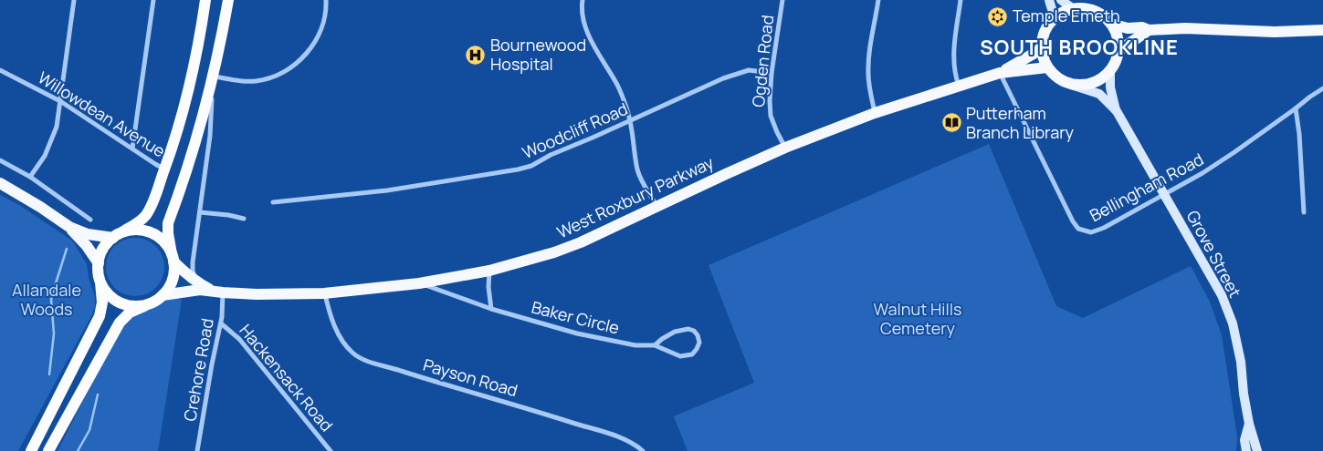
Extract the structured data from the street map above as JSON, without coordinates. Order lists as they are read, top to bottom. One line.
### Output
{"streets":{"main road":["West Roxbury Parkway","Grove Street"],"street":["Ogden Road","Willowdean Avenue","Woodcliff Road","Bellingham Road","Baker Circle","Crehore Road","Hackensack Road","Payson Road"]},"crossings":[["Ogden Road","Woodcliff Road"],["Ogden Road","West Roxbury Parkway"],["Bellingham Road","West Roxbury Parkway"],["Bellingham Road","Grove Street"],["West Roxbury Parkway","Grove Street"],["West Roxbury Parkway","Baker Circle"],["West Roxbury Parkway","Crehore Road"],["West Roxbury Parkway","Payson Road"],["Crehore Road","Hackensack Road"]],"districts":["SOUTH BROOKLINE"],"parks":["Allandale Woods","Walnut Hills Cemetery"],"places":{"synagogue":["Temple Emeth"],"hospital":["Bournewood Hospital"],"library":["Putterham Branch Library"]}}
